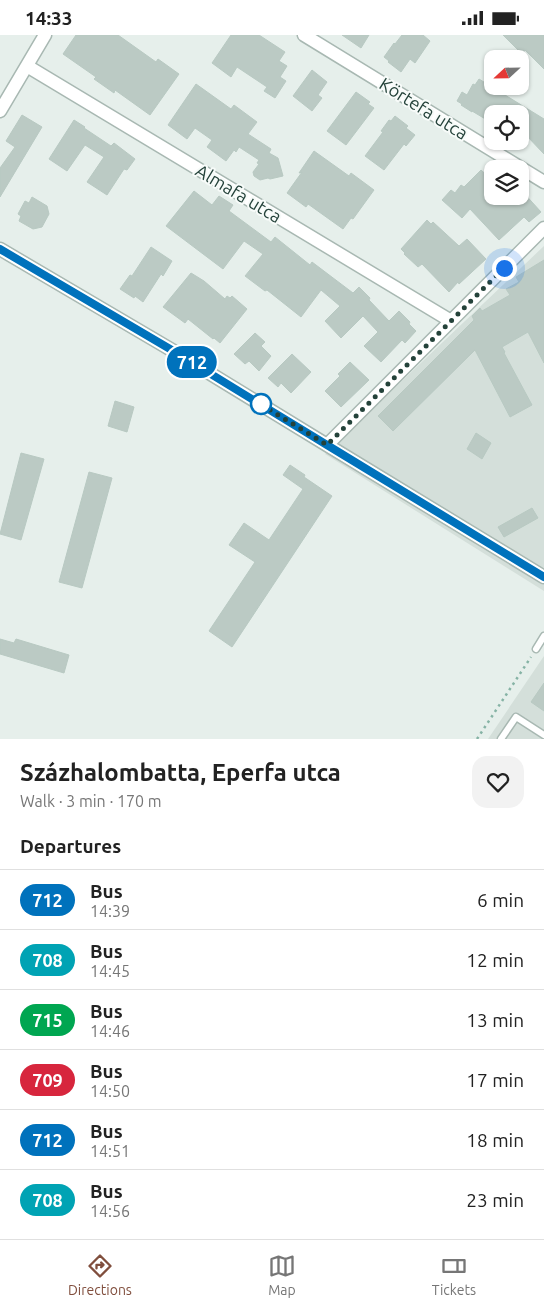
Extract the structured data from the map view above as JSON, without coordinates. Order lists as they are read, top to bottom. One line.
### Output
{"streets":{"street":["Körtefa utca","Almafa utca"]},"lines":["bus line 712"],"north":"left","page":{"status":"14:33","on_map":"712","heading":[["Százhalombatta, Eperfa utca","Walk · 3 min · 170 m"],"Departures"],"list":[{"mark":"712","name":"Bus","note":"14:39","value":"6 min"},{"mark":"708","name":"Bus","note":"14:45","value":"12 min"},{"mark":"715","name":"Bus","note":"14:46","value":"13 min"},{"mark":"709","name":"Bus","note":"14:50","value":"17 min"},{"mark":"712","name":"Bus","note":"14:51","value":"18 min"},{"mark":"708","name":"Bus","note":"14:56","value":"23 min"}],"tabs":["Directions","Map","Tickets"]}}
